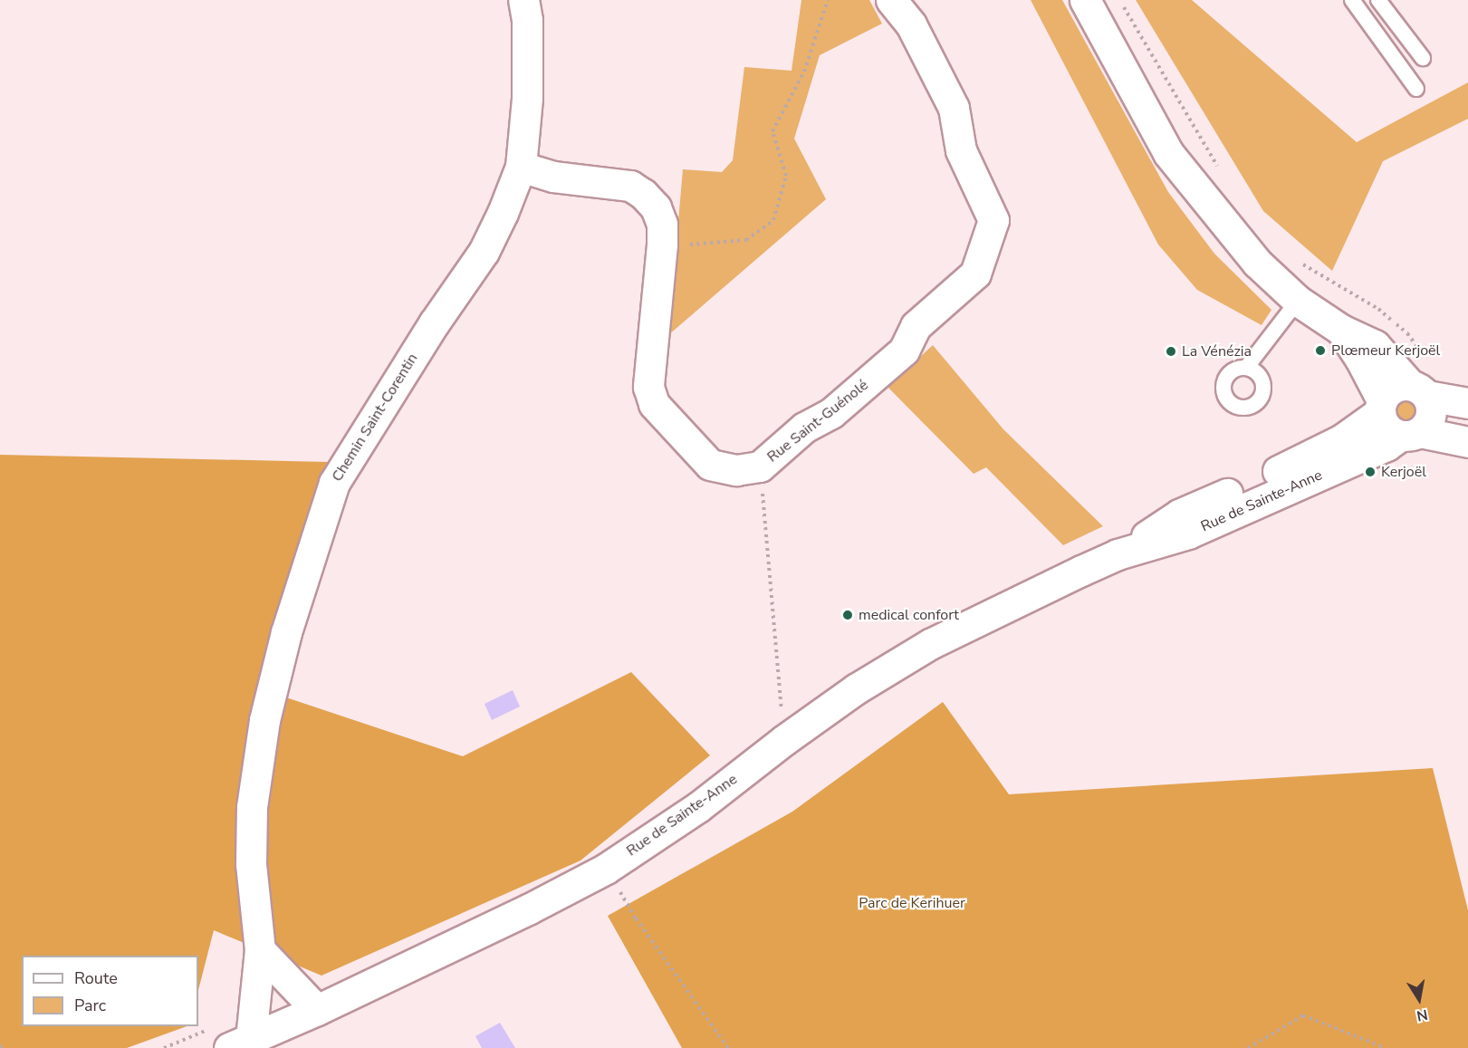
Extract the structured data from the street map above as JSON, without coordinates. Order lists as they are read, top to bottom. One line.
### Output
{"streets":{"street":["Chemin Saint-Corentin","Rue Saint-Guénolé","Rue de Sainte-Anne"]},"crossings":[["Chemin Saint-Corentin","Rue Saint-Guénolé"],["Chemin Saint-Corentin","Rue de Sainte-Anne"]],"parks":["Parc de Kerihuer"],"places":["Plœmeur Kerjoël","La Vénézia","Kerjoël","medical confort"],"legend":["Route","Parc"],"north":"bottom"}
